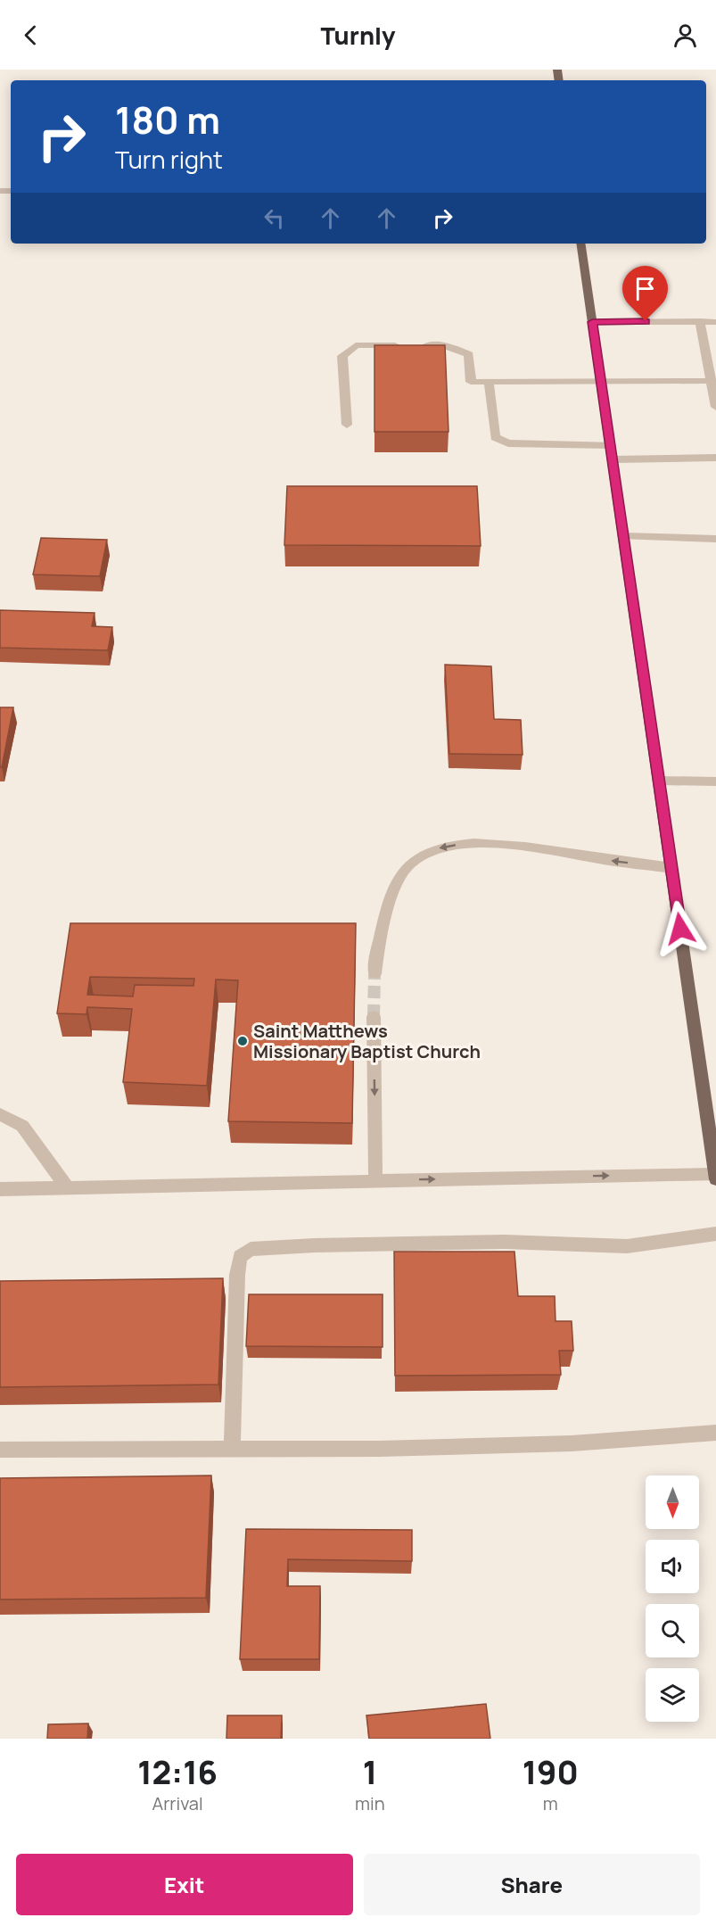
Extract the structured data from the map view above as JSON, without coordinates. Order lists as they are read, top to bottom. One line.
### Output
{"places":["Saint Matthews Missionary Baptist Church"],"north":"bottom","page":{"header":"Turnly","turn":["180 m","Turn right"],"eta":["12:16","Arrival","1","min","190","m"],"buttons":["Exit","Share"]}}
